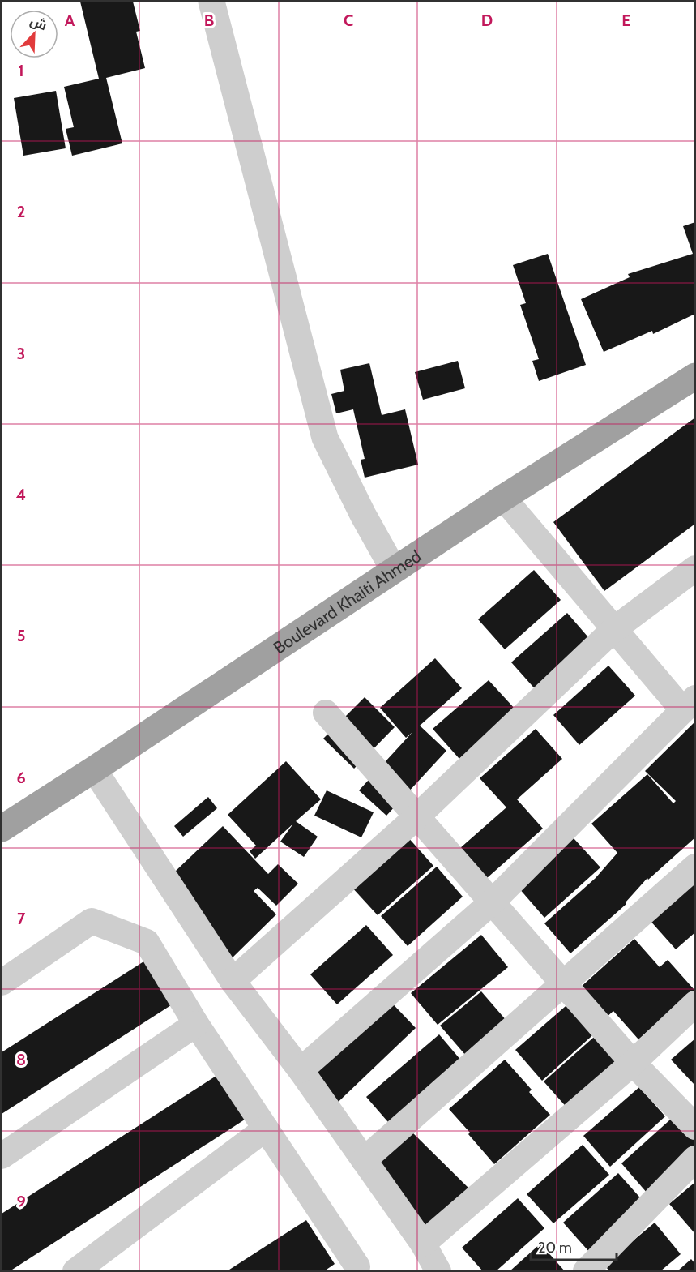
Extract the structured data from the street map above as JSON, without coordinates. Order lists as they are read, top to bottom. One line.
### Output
{"streets":{"highway":["Boulevard Khaiti Ahmed"]},"scale_bar":"20 m","north":"top right","grid":{"columns":["A","B","C","D","E"],"rows":["1","2","3","4","5","6","7","8","9"]}}
